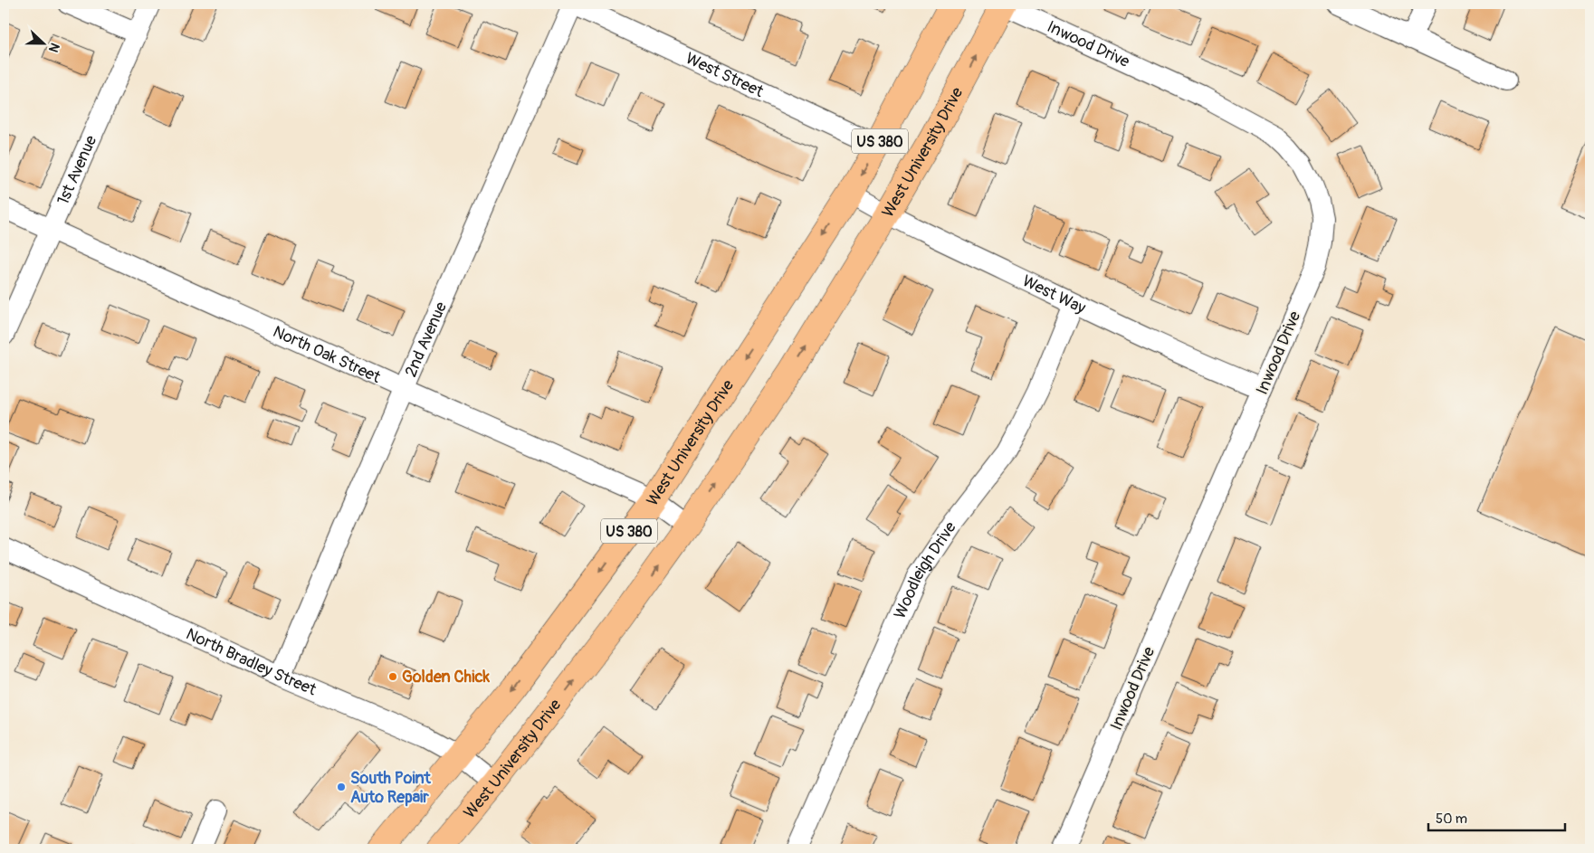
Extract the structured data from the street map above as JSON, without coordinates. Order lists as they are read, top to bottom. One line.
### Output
{"streets":{"highway":["US 380","West University Drive"],"street":["Inwood Drive","West Street","1st Avenue","West Way","2nd Avenue","North Oak Street","Woodleigh Drive","North Bradley Street"]},"crossings":[["Inwood Drive","West University Drive"],["Inwood Drive","West Way"],["West Street","West University Drive"],["West Street","2nd Avenue"],["West University Drive","West Way"],["West University Drive","North Oak Street"],["West University Drive","North Bradley Street"],["1st Avenue","North Oak Street"],["West Way","Woodleigh Drive"],["2nd Avenue","North Oak Street"],["2nd Avenue","North Bradley Street"]],"places":["Golden Chick","South Point Auto Repair"],"scale_bar":"50 m","north":"right"}
